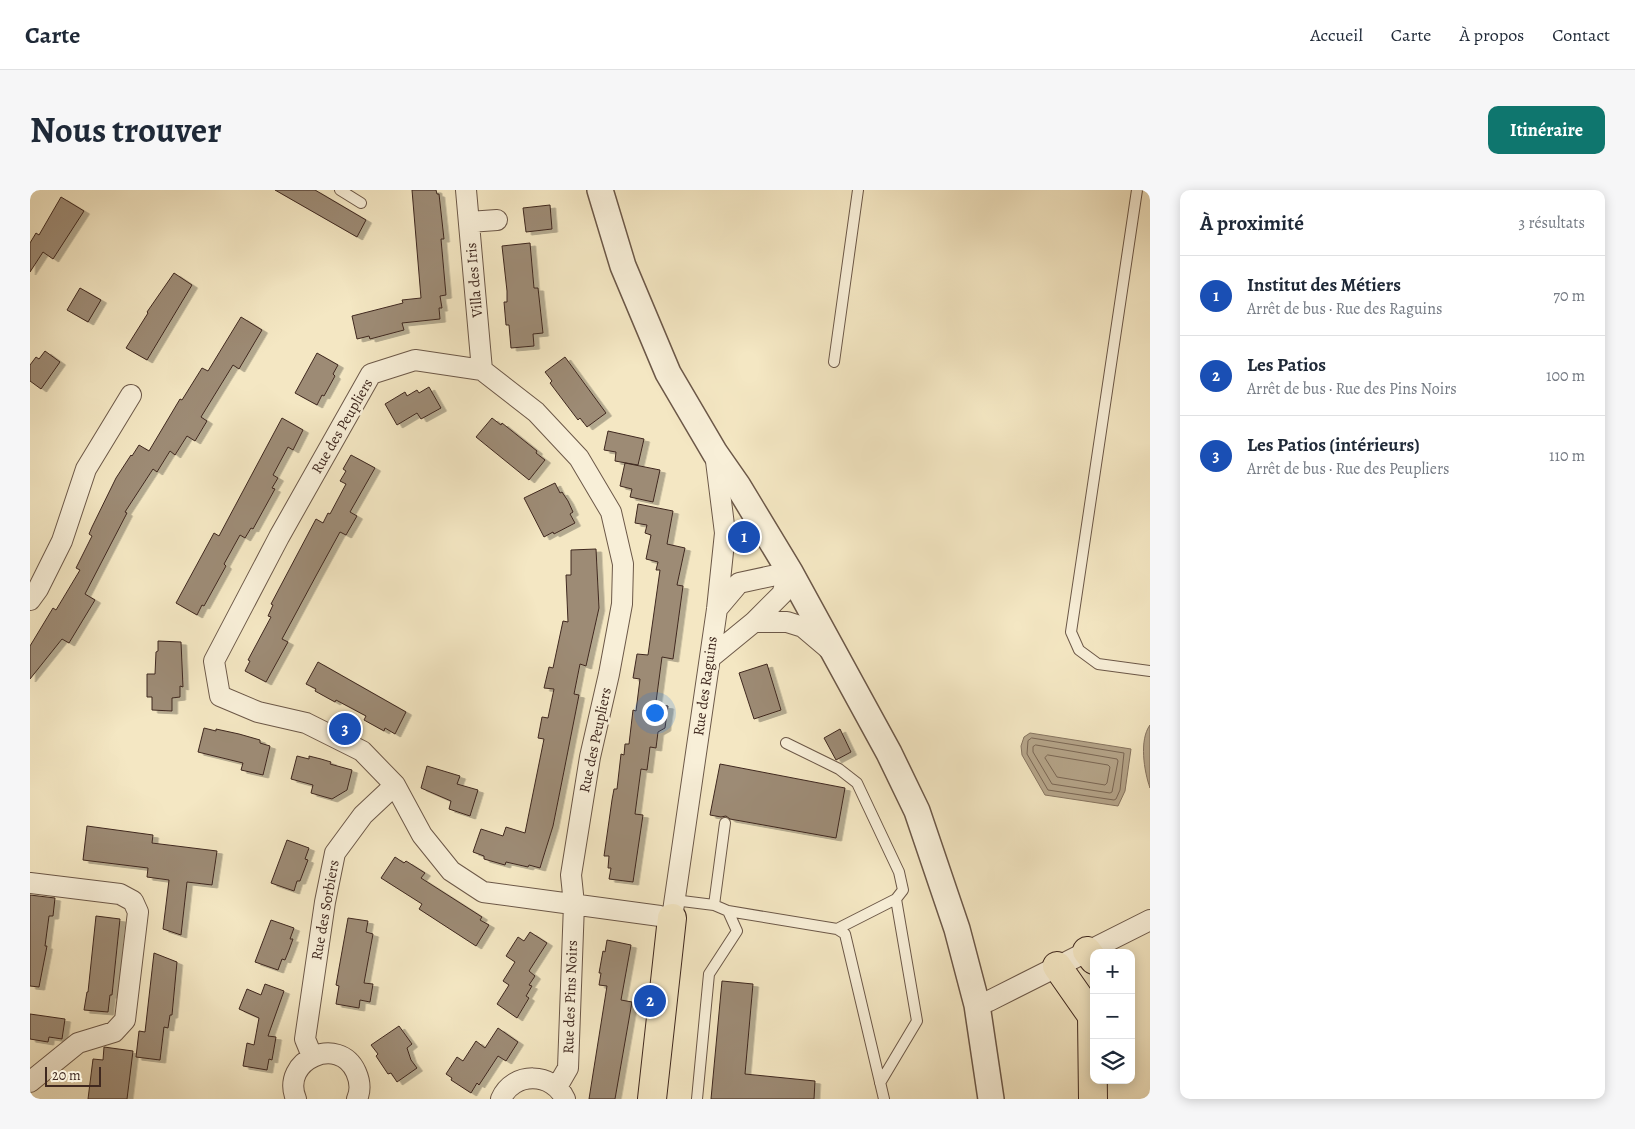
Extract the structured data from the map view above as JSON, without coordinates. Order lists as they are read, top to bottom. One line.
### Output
{"streets":{"street":["Villa des Iris","Rue des Peupliers","Rue des Raguins","Rue des Sorbiers","Rue des Pins Noirs"]},"crossings":[["Villa des Iris","Rue des Peupliers"],["Rue des Peupliers","Rue des Raguins"],["Rue des Peupliers","Rue des Sorbiers"],["Rue des Peupliers","Rue des Pins Noirs"]],"scale_bar":"20 m","page":{"header":"Carte","nav":["Accueil","Carte","À propos","Contact"],"title":"Nous trouver","buttons":"Itinéraire","heading":["À proximité","3 résultats"],"list":[{"mark":"1","name":"Institut des Métiers","note":"Arrêt de bus · Rue des Raguins","value":"70 m"},{"mark":"2","name":"Les Patios","note":"Arrêt de bus · Rue des Pins Noirs","value":"100 m"},{"mark":"3","name":"Les Patios (intérieurs)","note":"Arrêt de bus · Rue des Peupliers","value":"110 m"}],"pins":["1","3","2"],"map_buttons":["+","−"],"scale":"20 m"}}
